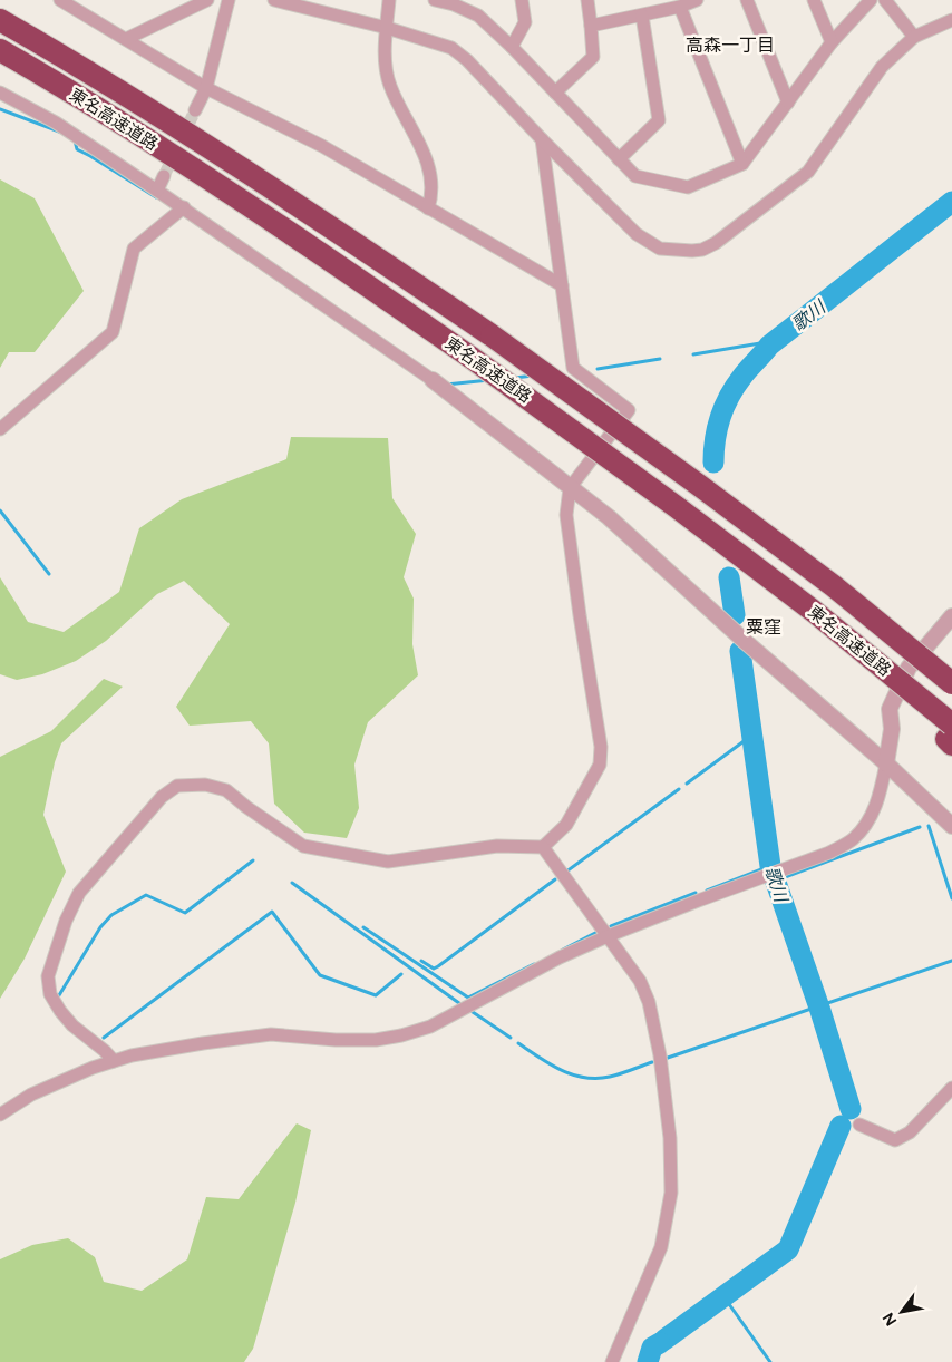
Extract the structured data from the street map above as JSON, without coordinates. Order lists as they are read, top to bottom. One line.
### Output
{"streets":{"highway":["東名高速道路"]},"districts":["高森一丁目","粟窪"],"water":["歌川"],"north":"bottom left"}
